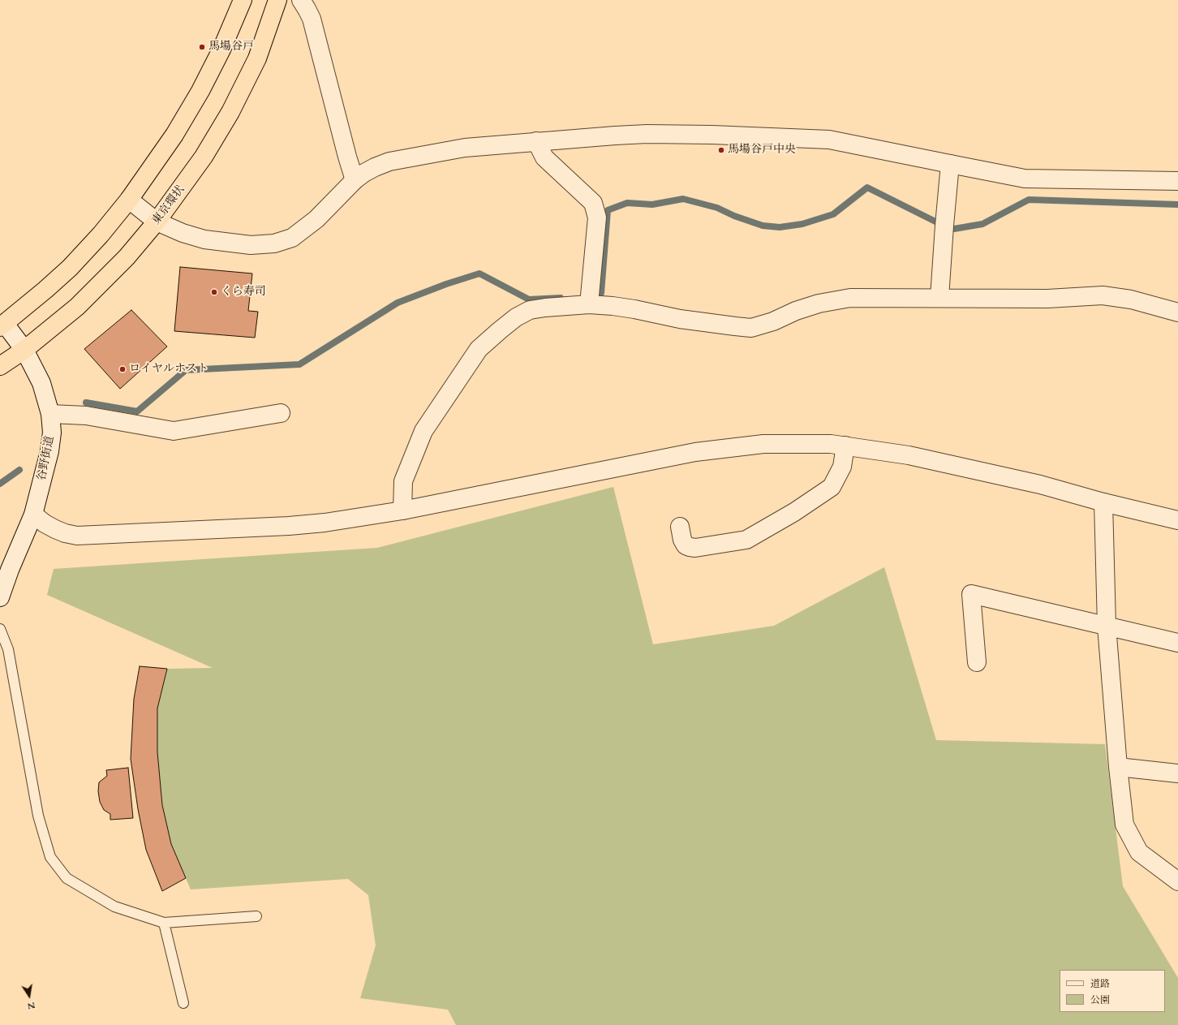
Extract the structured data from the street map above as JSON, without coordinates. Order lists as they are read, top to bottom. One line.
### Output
{"streets":{"highway":["東京環状"],"street":["谷野街道"]},"crossings":[["東京環状","谷野街道"]],"places":["馬場谷戸","馬場谷戸中央","くら寿司","ロイヤルホスト"],"legend":["道路","公園"],"north":"bottom"}
